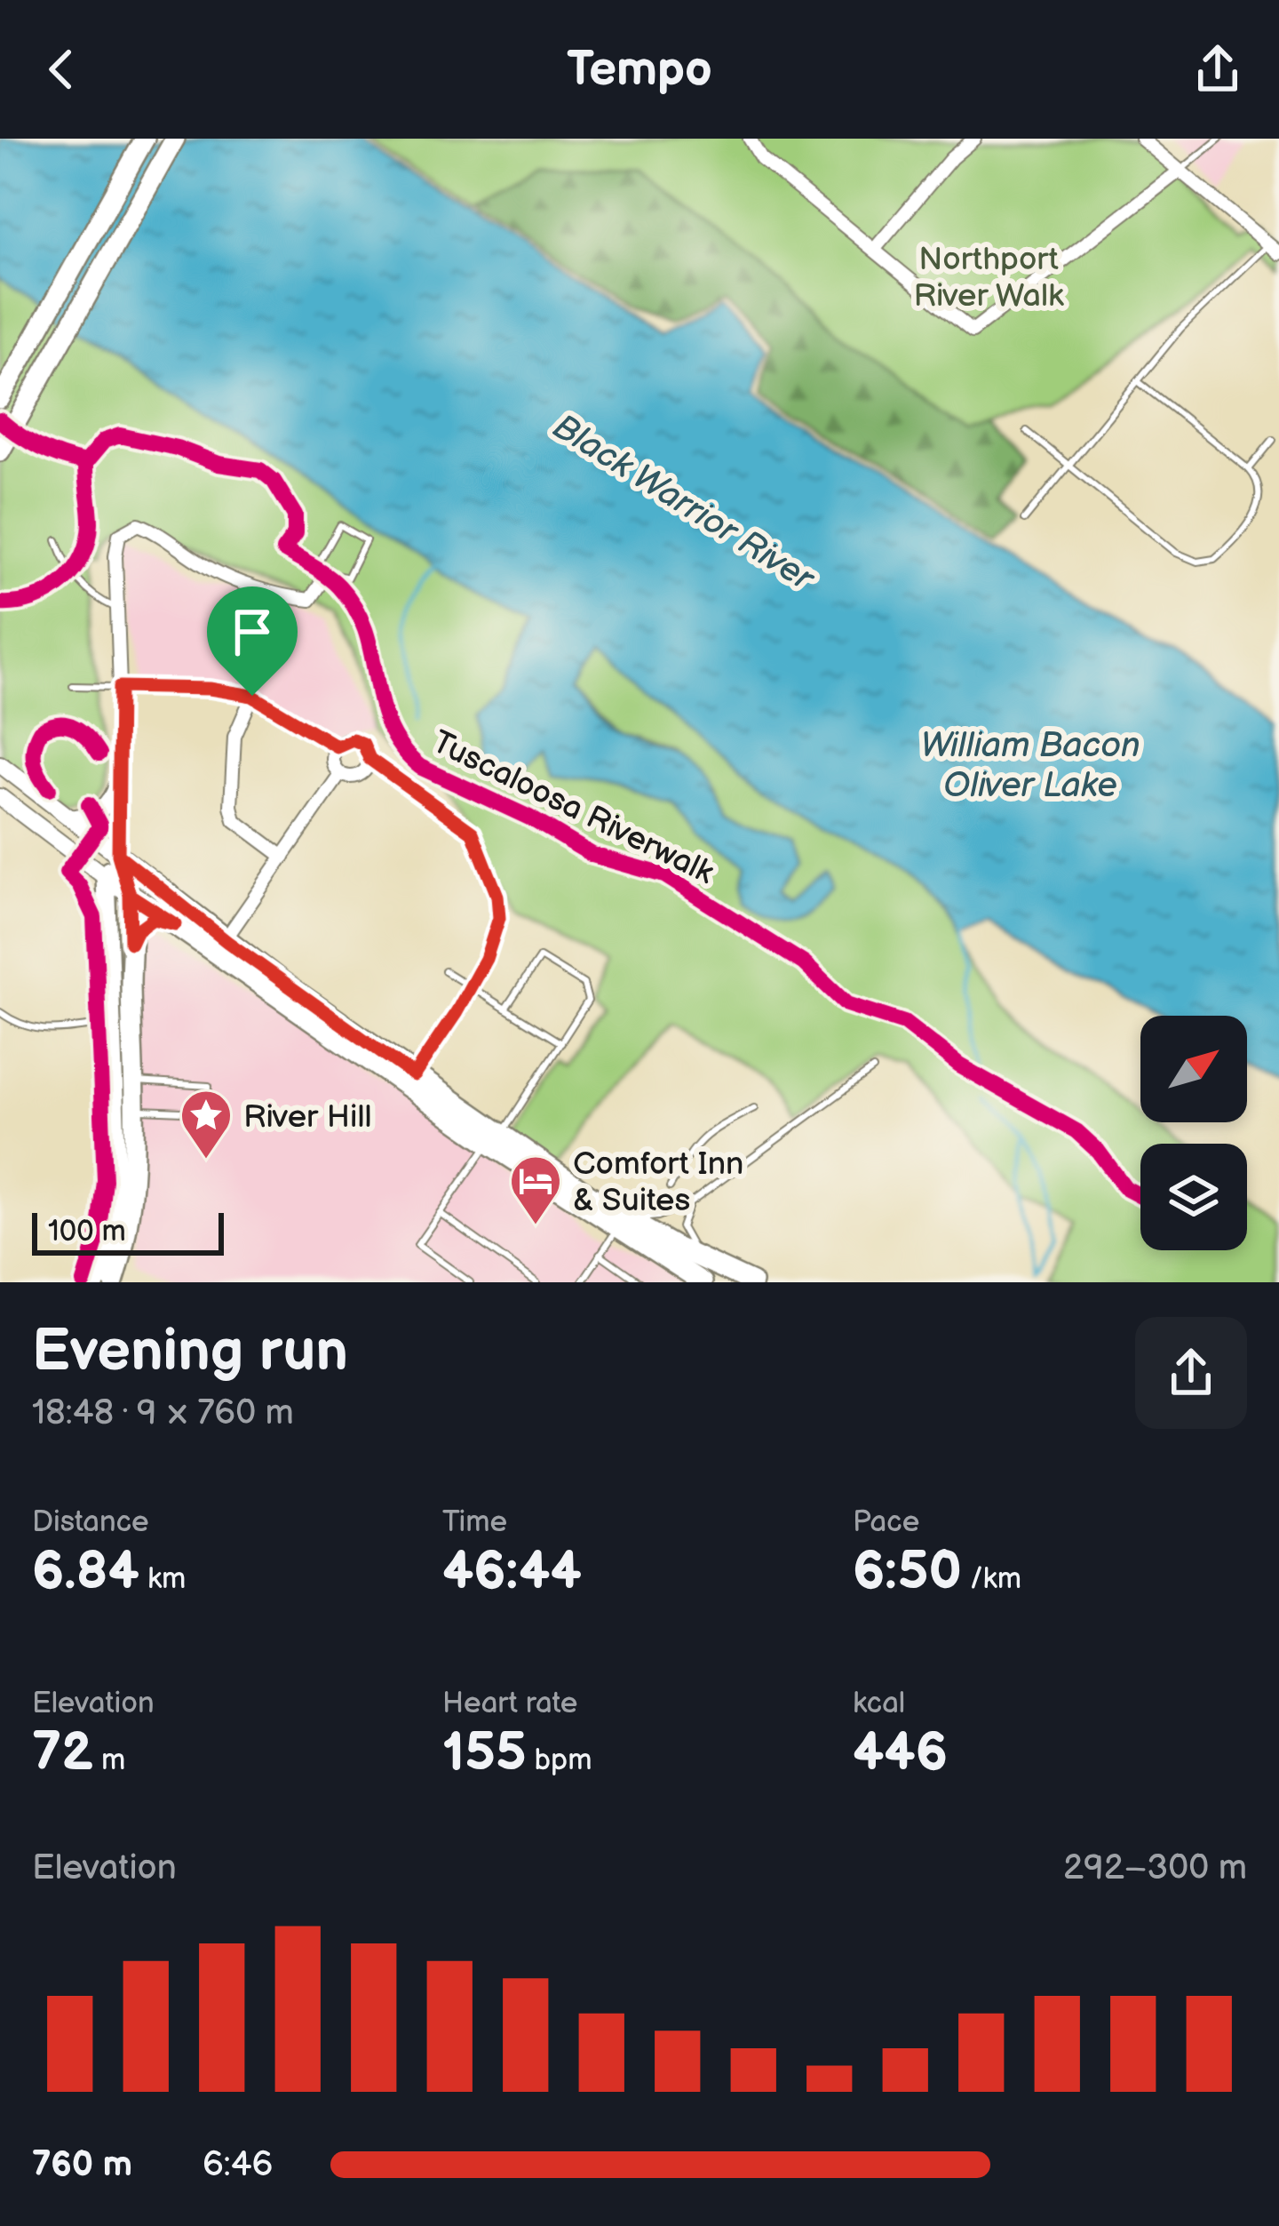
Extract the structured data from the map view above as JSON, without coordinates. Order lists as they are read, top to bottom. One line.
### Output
{"streets":{"cycle path":["Tuscaloosa Riverwalk"]},"water":["Black Warrior River","William Bacon Oliver Lake"],"parks":["Northport River Walk"],"places":{"place":["River Hill"],"hotel":["Comfort Inn & Suites"]},"scale_bar":"100 m","north":"top right","page":{"header":"Tempo","scale":"100 m","heading":["Evening run","18:48 · 9 × 760 m"],"stats":[["Distance","6.84 km"],["Time","46:44"],["Pace","6:50 /km"],["Elevation","72 m"],["Heart rate","155 bpm"],["kcal","446"]],"chart":["Elevation","292–300 m"],"list":[{"name":"760 m","note":"6:46"}]}}
